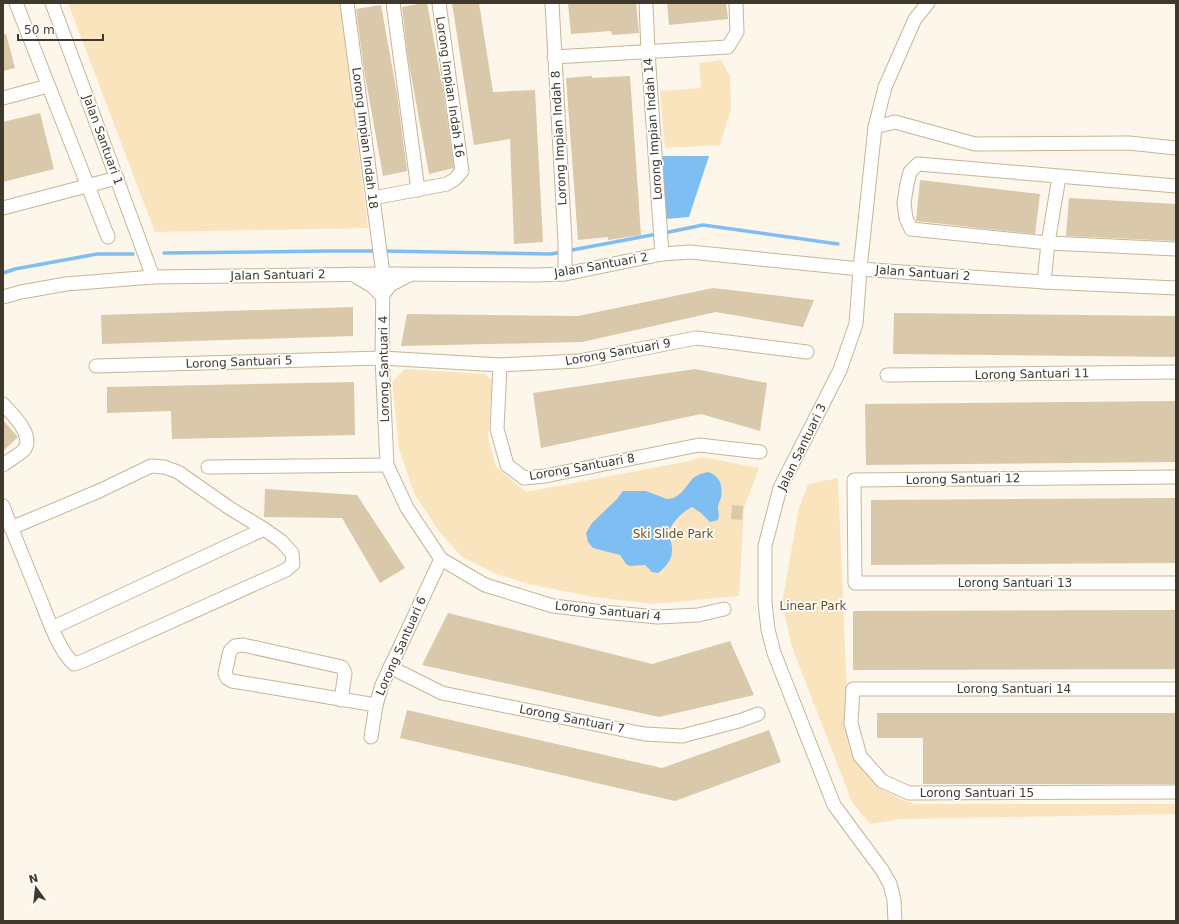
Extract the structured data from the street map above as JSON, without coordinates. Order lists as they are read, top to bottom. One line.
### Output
{"streets":{"street":["Lorong Impian Indah 16","Lorong Impian Indah 14","Lorong Impian Indah 18","Lorong Impian Indah 8","Jalan Santuari 1","Jalan Santuari 2","Lorong Santuari 9","Lorong Santuari 5","Lorong Santuari 4","Lorong Santuari 11","Jalan Santuari 3","Lorong Santuari 8","Lorong Santuari 12","Lorong Santuari 13","Lorong Santuari 6","Lorong Santuari 14","Lorong Santuari 7","Lorong Santuari 15"]},"crossings":[["Lorong Impian Indah 16","Lorong Impian Indah 18"],["Lorong Impian Indah 14","Jalan Santuari 2"],["Lorong Impian Indah 18","Jalan Santuari 2"],["Lorong Impian Indah 18","Lorong Santuari 4"],["Lorong Impian Indah 8","Jalan Santuari 2"],["Jalan Santuari 1","Jalan Santuari 2"],["Jalan Santuari 2","Lorong Santuari 4"],["Jalan Santuari 2","Jalan Santuari 3"],["Lorong Santuari 9","Lorong Santuari 5"],["Lorong Santuari 9","Lorong Santuari 4"],["Lorong Santuari 9","Lorong Santuari 8"],["Lorong Santuari 5","Lorong Santuari 4"],["Lorong Santuari 4","Lorong Santuari 6"],["Lorong Santuari 12","Lorong Santuari 13"],["Lorong Santuari 6","Lorong Santuari 7"],["Lorong Santuari 14","Lorong Santuari 15"]],"parks":["Ski Slide Park","Linear Park"],"scale_bar":"50 m","north":"top"}
